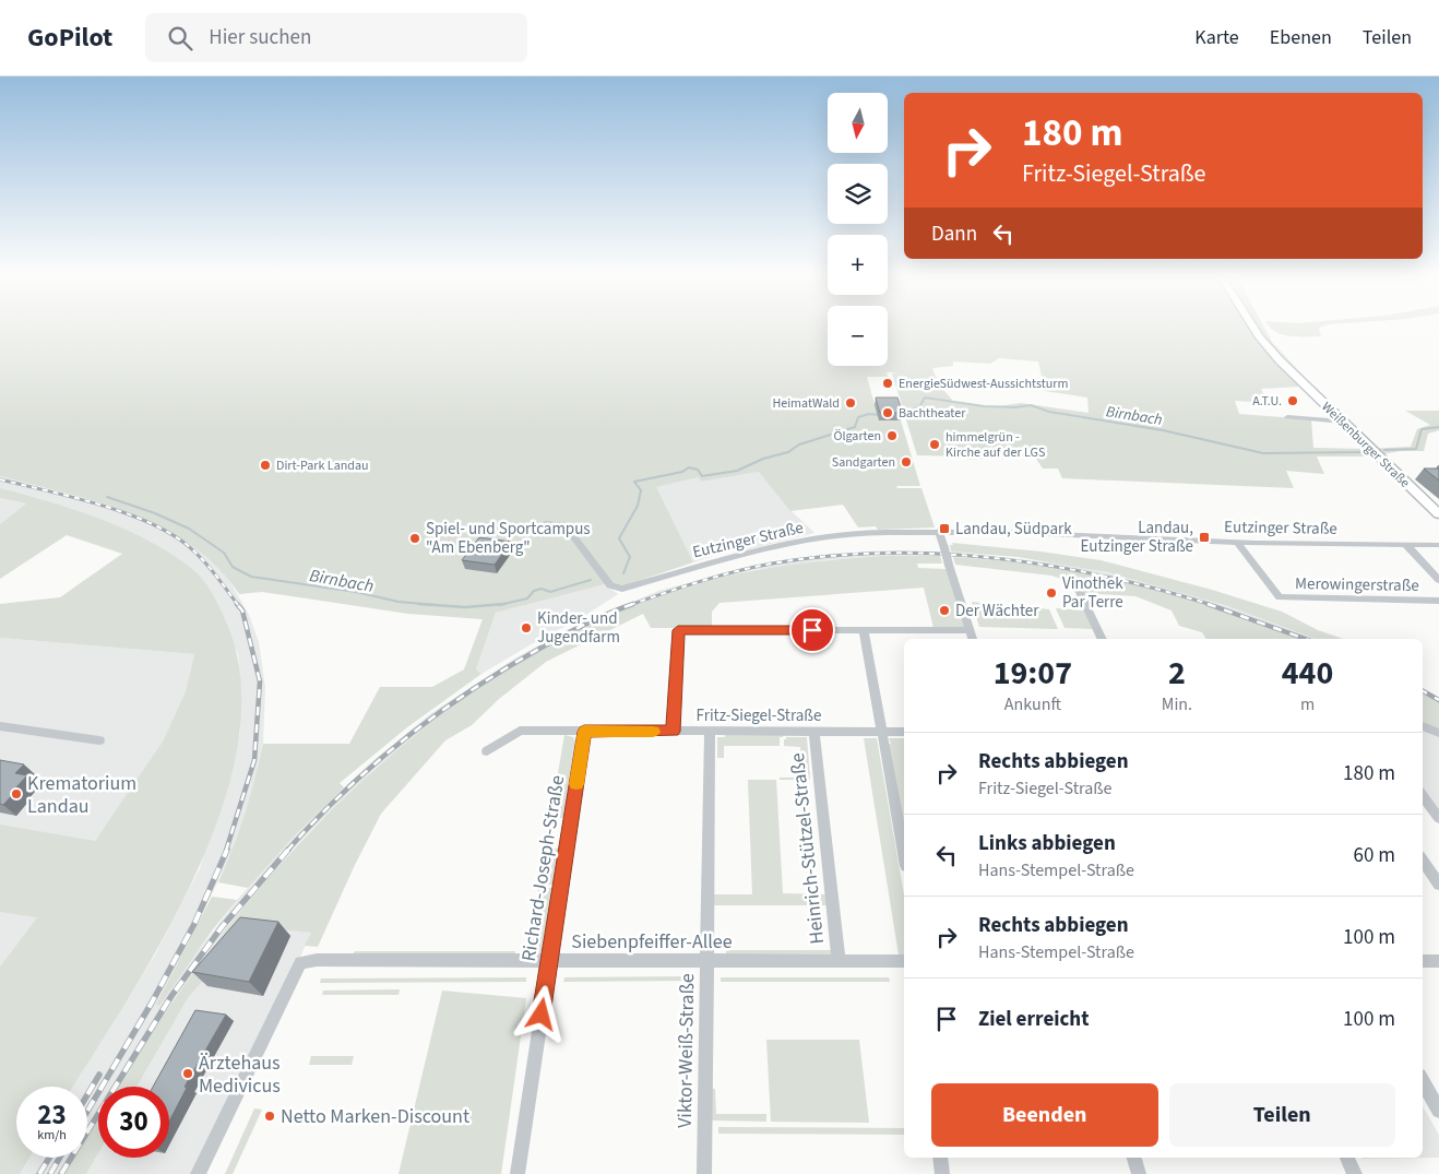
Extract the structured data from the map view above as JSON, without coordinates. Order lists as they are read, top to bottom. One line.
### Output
{"streets":{"street":["Weißenburger Straße","Eutzinger Straße","Merowingerstraße","Fritz-Siegel-Straße","Heinrich-Stützel-Straße","Richard-Joseph-Straße","Siebenpfeiffer-Allee","Viktor-Weiß-Straße"]},"crossings":[["Eutzinger Straße","Merowingerstraße"],["Fritz-Siegel-Straße","Heinrich-Stützel-Straße"],["Fritz-Siegel-Straße","Richard-Joseph-Straße"],["Fritz-Siegel-Straße","Viktor-Weiß-Straße"],["Heinrich-Stützel-Straße","Siebenpfeiffer-Allee"],["Richard-Joseph-Straße","Siebenpfeiffer-Allee"],["Siebenpfeiffer-Allee","Viktor-Weiß-Straße"]],"water":["Birnbach"],"places":{"other":["EnergieSüdwest-Aussichtsturm","A.T.U.","HeimatWald","Bachtheater","Ölgarten","himmelgrün - Kirche auf der LGS","Sandgarten","Dirt-Park Landau","Spiel- und Sportcampus \"Am Ebenberg\"","Vinothek Par Terre","Der Wächter","Kinder- und Jugendfarm","Krematorium Landau","Ärztehaus Medivicus","Netto Marken-Discount"],"transit":["Landau, Südpark","Landau, Eutzinger Straße"]},"north":"bottom","page":{"header":"GoPilot","search":"Hier suchen","nav":["Karte","Ebenen","Teilen"],"map_buttons":["+","−"],"turn":["180 m","Fritz-Siegel-Straße"],"then":"Dann","eta":["19:07","Ankunft","2","Min.","440","m"],"list":[{"name":"Rechts abbiegen","note":"Fritz-Siegel-Straße","value":"180 m"},{"name":"Links abbiegen","note":"Hans-Stempel-Straße","value":"60 m"},{"name":"Rechts abbiegen","note":"Hans-Stempel-Straße","value":"100 m"},{"name":"Ziel erreicht","value":"100 m"}],"buttons":["Beenden","Teilen"],"speed":"23 km/h","limit":"30"}}
